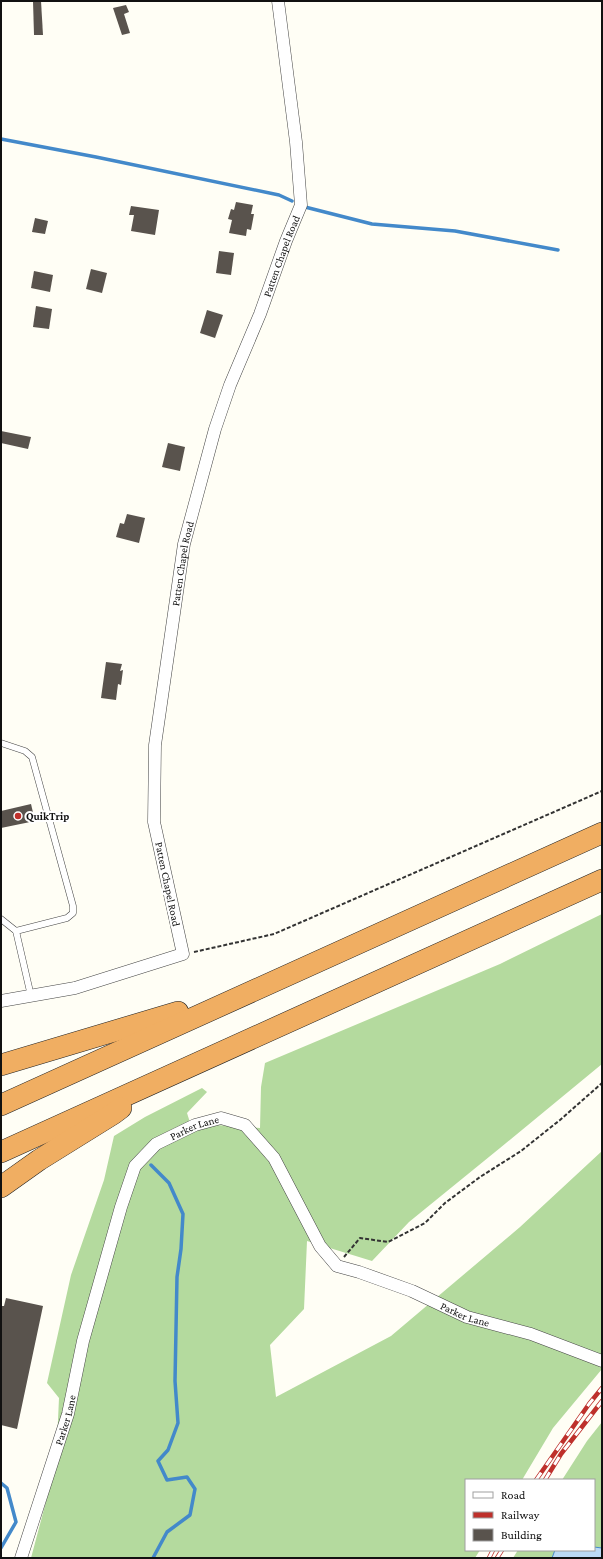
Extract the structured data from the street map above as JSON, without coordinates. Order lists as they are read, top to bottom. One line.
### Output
{"streets":{"street":["Patten Chapel Road","Parker Lane"]},"places":["QuikTrip"],"legend":["Road","Railway","Building"]}
